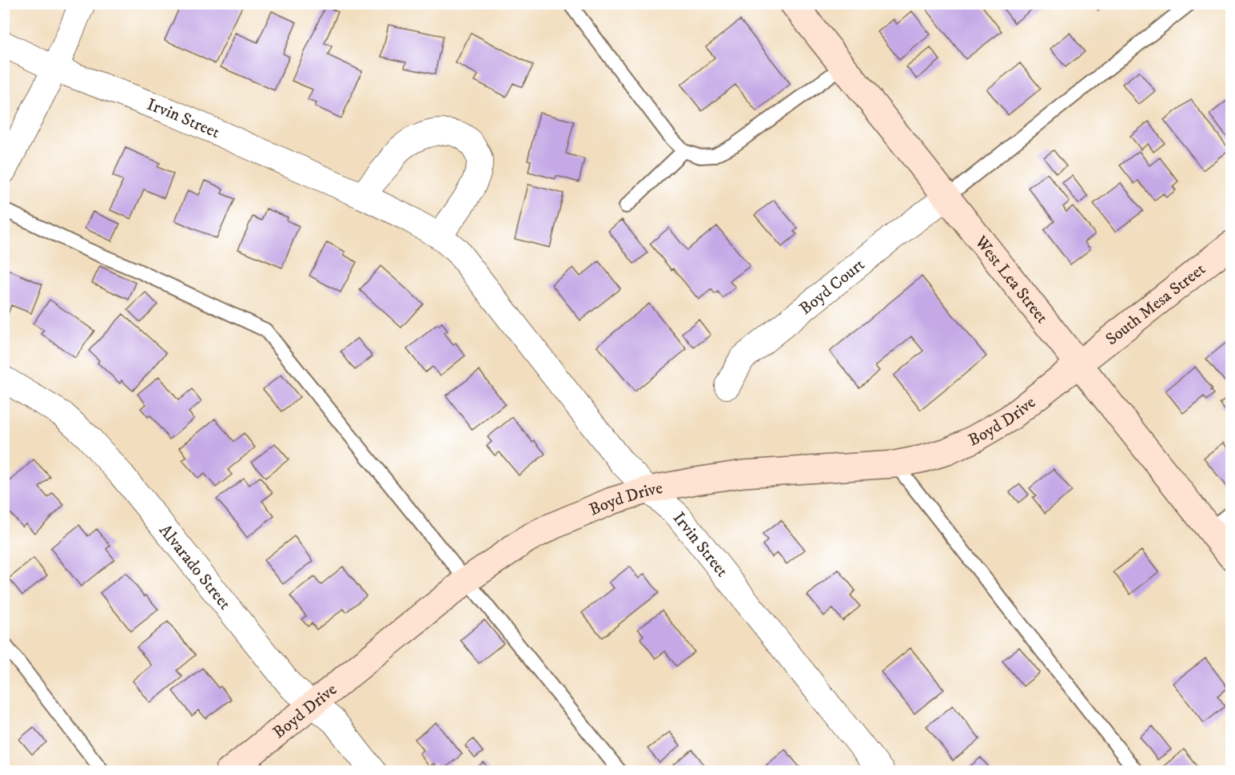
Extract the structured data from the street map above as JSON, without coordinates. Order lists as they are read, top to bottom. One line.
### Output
{"streets":{"street":["Irvin Street","West Lea Street","Boyd Court","South Mesa Street","Boyd Drive","Alvarado Street"]},"crossings":[["Irvin Street","Boyd Drive"],["West Lea Street","Boyd Court"],["West Lea Street","South Mesa Street"],["West Lea Street","Boyd Drive"],["South Mesa Street","Boyd Drive"],["Boyd Drive","Alvarado Street"]]}
